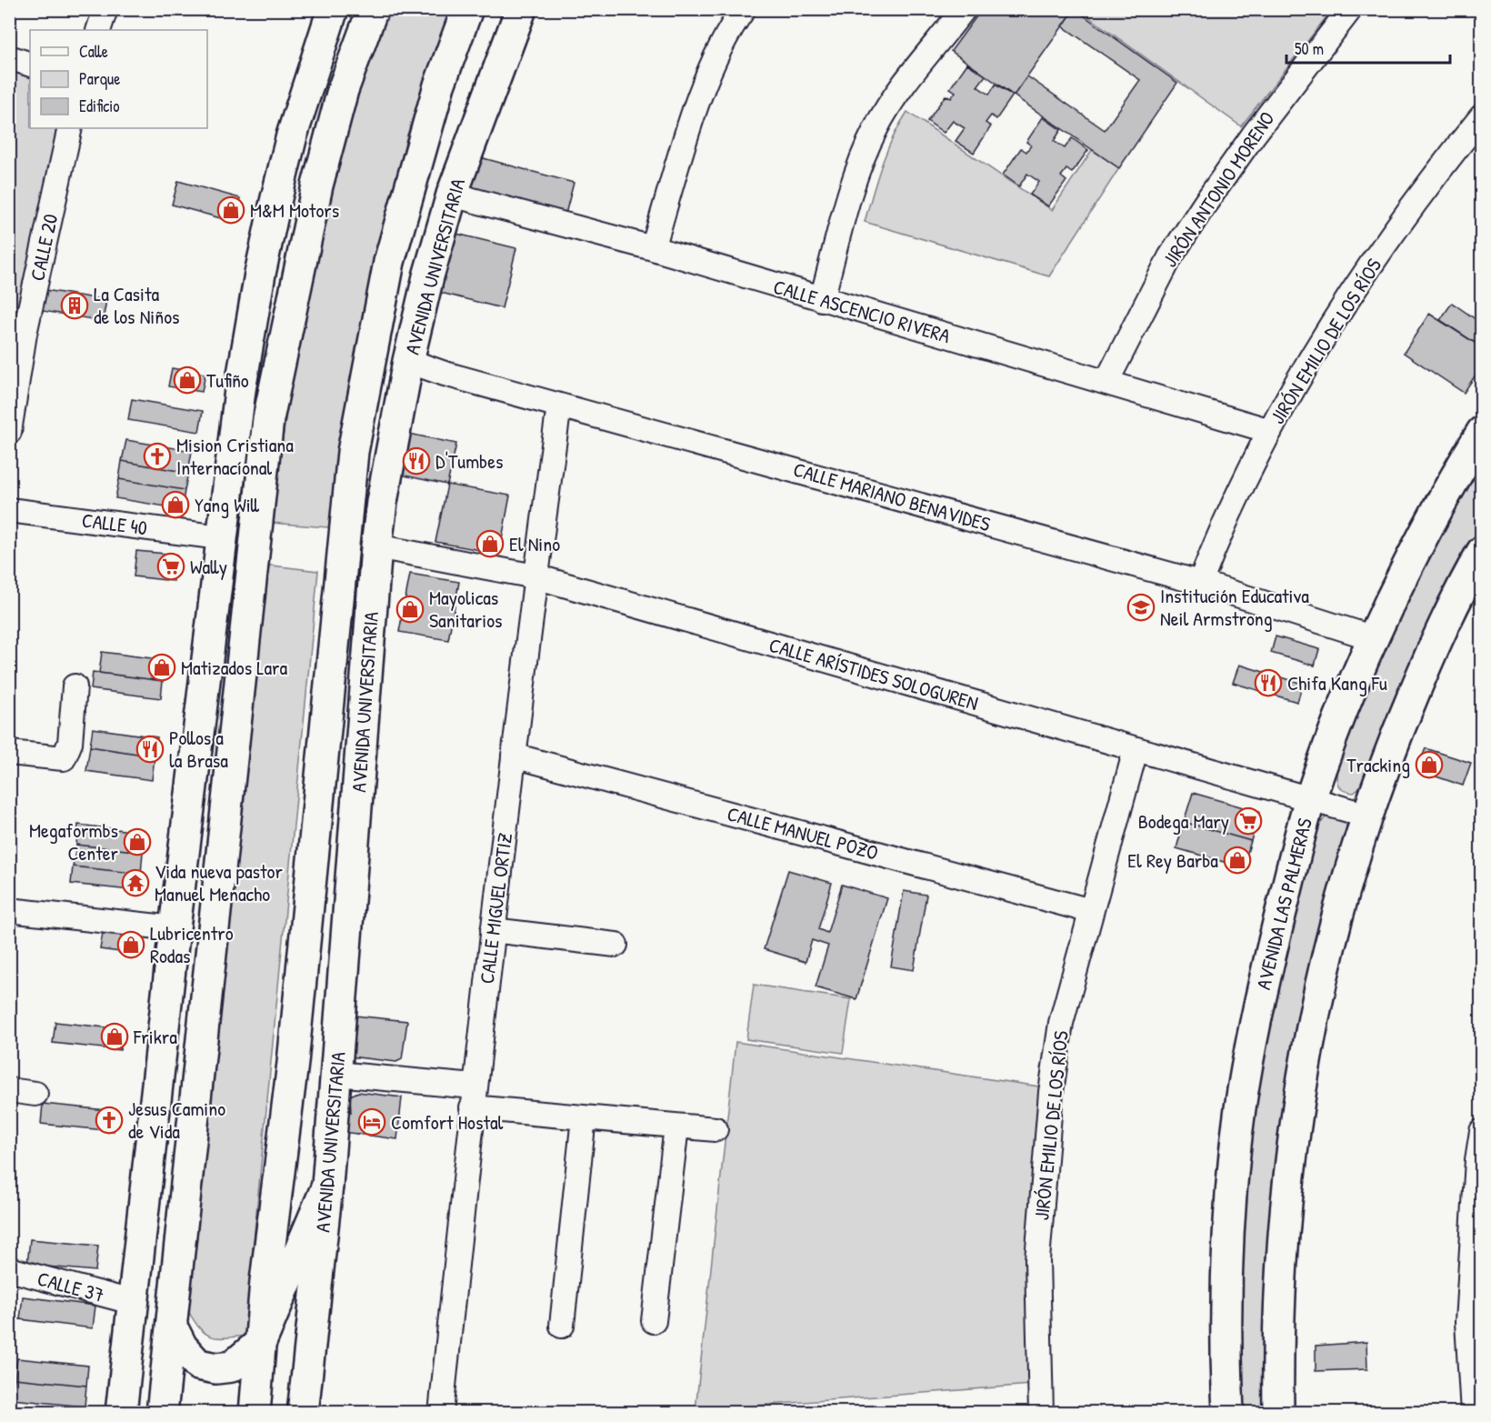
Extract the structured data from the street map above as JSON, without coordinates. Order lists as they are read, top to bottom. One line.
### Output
{"streets":{"main road":["AVENIDA UNIVERSITARIA","AVENIDA LAS PALMERAS"],"street":["JIRÓN ANTONIO MORENO","CALLE 20","CALLE ASCENCIO RIVERA","JIRÓN EMILIO DE LOS RÍOS","CALLE MARIANO BENAVIDES","CALLE 40","CALLE ARÍSTIDES SOLOGUREN","CALLE MANUEL POZO","CALLE MIGUEL ORTIZ","CALLE 37"]},"crossings":[["JIRÓN ANTONIO MORENO","CALLE ASCENCIO RIVERA"],["AVENIDA UNIVERSITARIA","CALLE ASCENCIO RIVERA"],["AVENIDA UNIVERSITARIA","CALLE MARIANO BENAVIDES"],["AVENIDA UNIVERSITARIA","CALLE ARÍSTIDES SOLOGUREN"],["CALLE ASCENCIO RIVERA","JIRÓN EMILIO DE LOS RÍOS"],["JIRÓN EMILIO DE LOS RÍOS","CALLE MARIANO BENAVIDES"],["JIRÓN EMILIO DE LOS RÍOS","CALLE ARÍSTIDES SOLOGUREN"],["JIRÓN EMILIO DE LOS RÍOS","CALLE MANUEL POZO"],["CALLE MARIANO BENAVIDES","AVENIDA LAS PALMERAS"],["CALLE MARIANO BENAVIDES","CALLE MIGUEL ORTIZ"],["CALLE ARÍSTIDES SOLOGUREN","AVENIDA LAS PALMERAS"],["CALLE ARÍSTIDES SOLOGUREN","CALLE MIGUEL ORTIZ"],["CALLE MANUEL POZO","CALLE MIGUEL ORTIZ"]],"places":{"shop":["M&M Motors","Tufiño","Yang Will","El Nino","Mayolicas Sanitarios","Matizados Lara","Tracking","Megaformbs Center","El Rey Barba","Lubricentro Rodas","Frikra"],"building":["La Casita de los Niños"],"church":["Mision Cristiana Internacíonal","Jesus Camino de Vida"],"restaurant":["D'Tumbes","Chifa Kang Fu","Pollos a la Brasa"],"supermarket":["Wally","Bodega Mary"],"school or university":["Institución Educativa Neil Armstrong"],"temple":["Vida nueva pastor Manuel Menacho"],"hotel":["Comfort Hostal"]},"legend":["Calle","Parque","Edificio"],"scale_bar":"50 m"}
